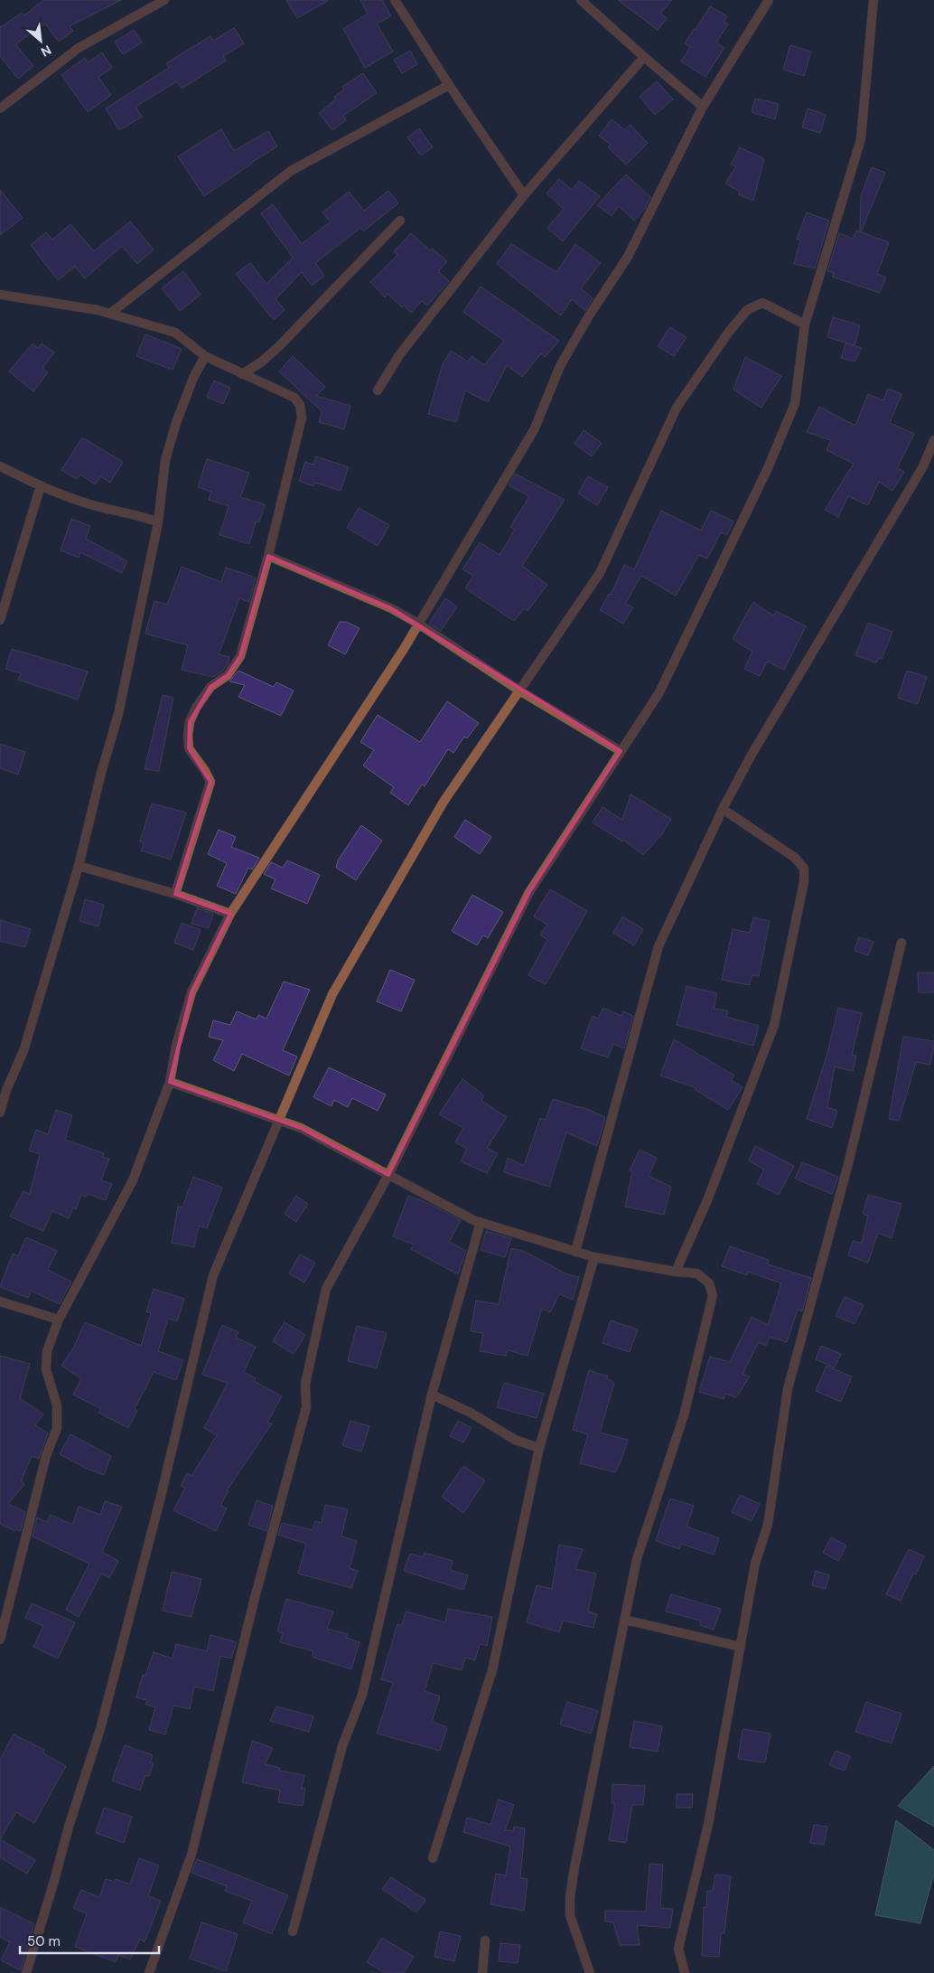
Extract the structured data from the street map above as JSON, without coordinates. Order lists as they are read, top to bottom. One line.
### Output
{"scale_bar":"50 m","north":"bottom right"}
